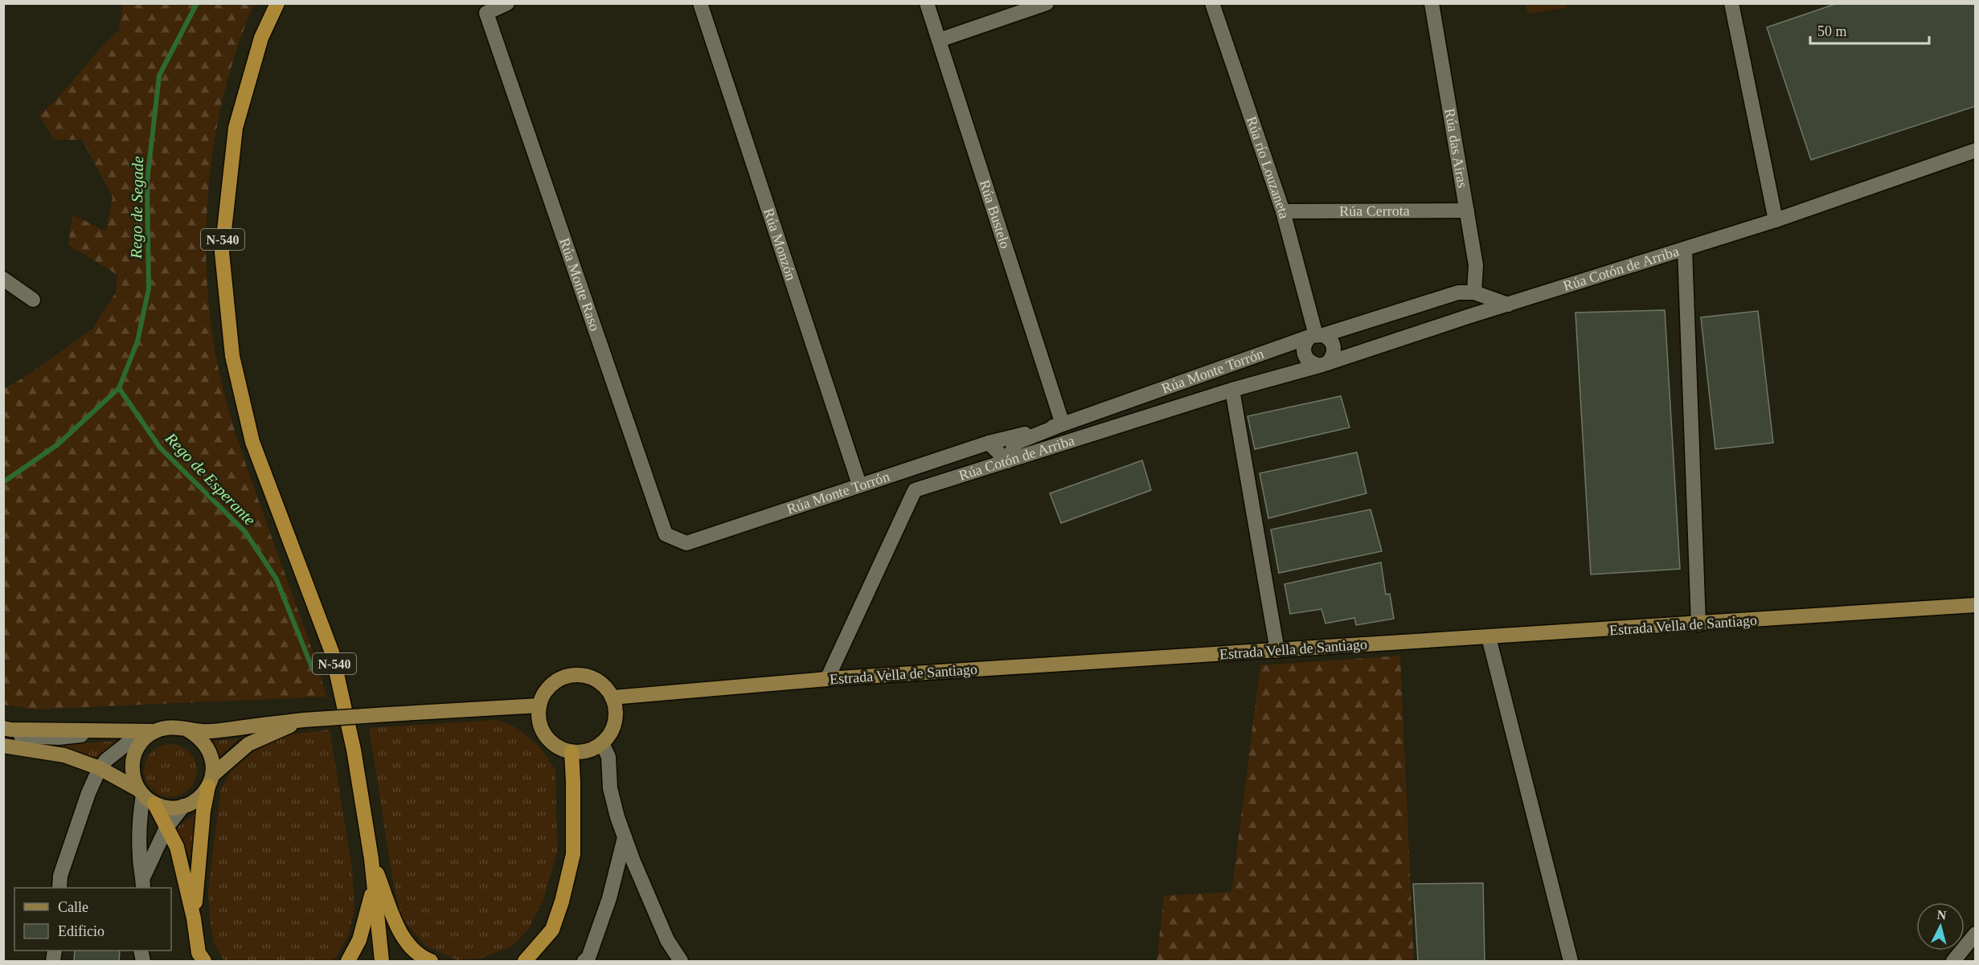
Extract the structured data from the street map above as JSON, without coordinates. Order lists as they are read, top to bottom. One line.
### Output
{"streets":{"highway":["N-540"],"main road":["Estrada Vella de Santiago"],"street":["Rúa das Airas","Rúa río Louzaneta","Rúa Cerrota","Rúa Bustelo","Rúa Monzón","Rúa Cotón de Arriba","Rúa Monte Raso","Rúa Monte Torrón"]},"crossings":[["Rúa das Airas","Rúa Cerrota"],["Rúa das Airas","Rúa Monte Torrón"],["Rúa río Louzaneta","Rúa Cerrota"],["Rúa río Louzaneta","Rúa Cotón de Arriba"],["Rúa río Louzaneta","Rúa Monte Torrón"],["Rúa Bustelo","Rúa Monte Torrón"],["Rúa Monzón","Rúa Monte Torrón"],["Rúa Cotón de Arriba","Rúa Monte Torrón"],["Rúa Cotón de Arriba","Estrada Vella de Santiago"],["Rúa Monte Raso","Rúa Monte Torrón"]],"water":["Rego de Segade","Rego de Esperante"],"legend":["Calle","Edificio"],"scale_bar":"50 m","north":"top"}
